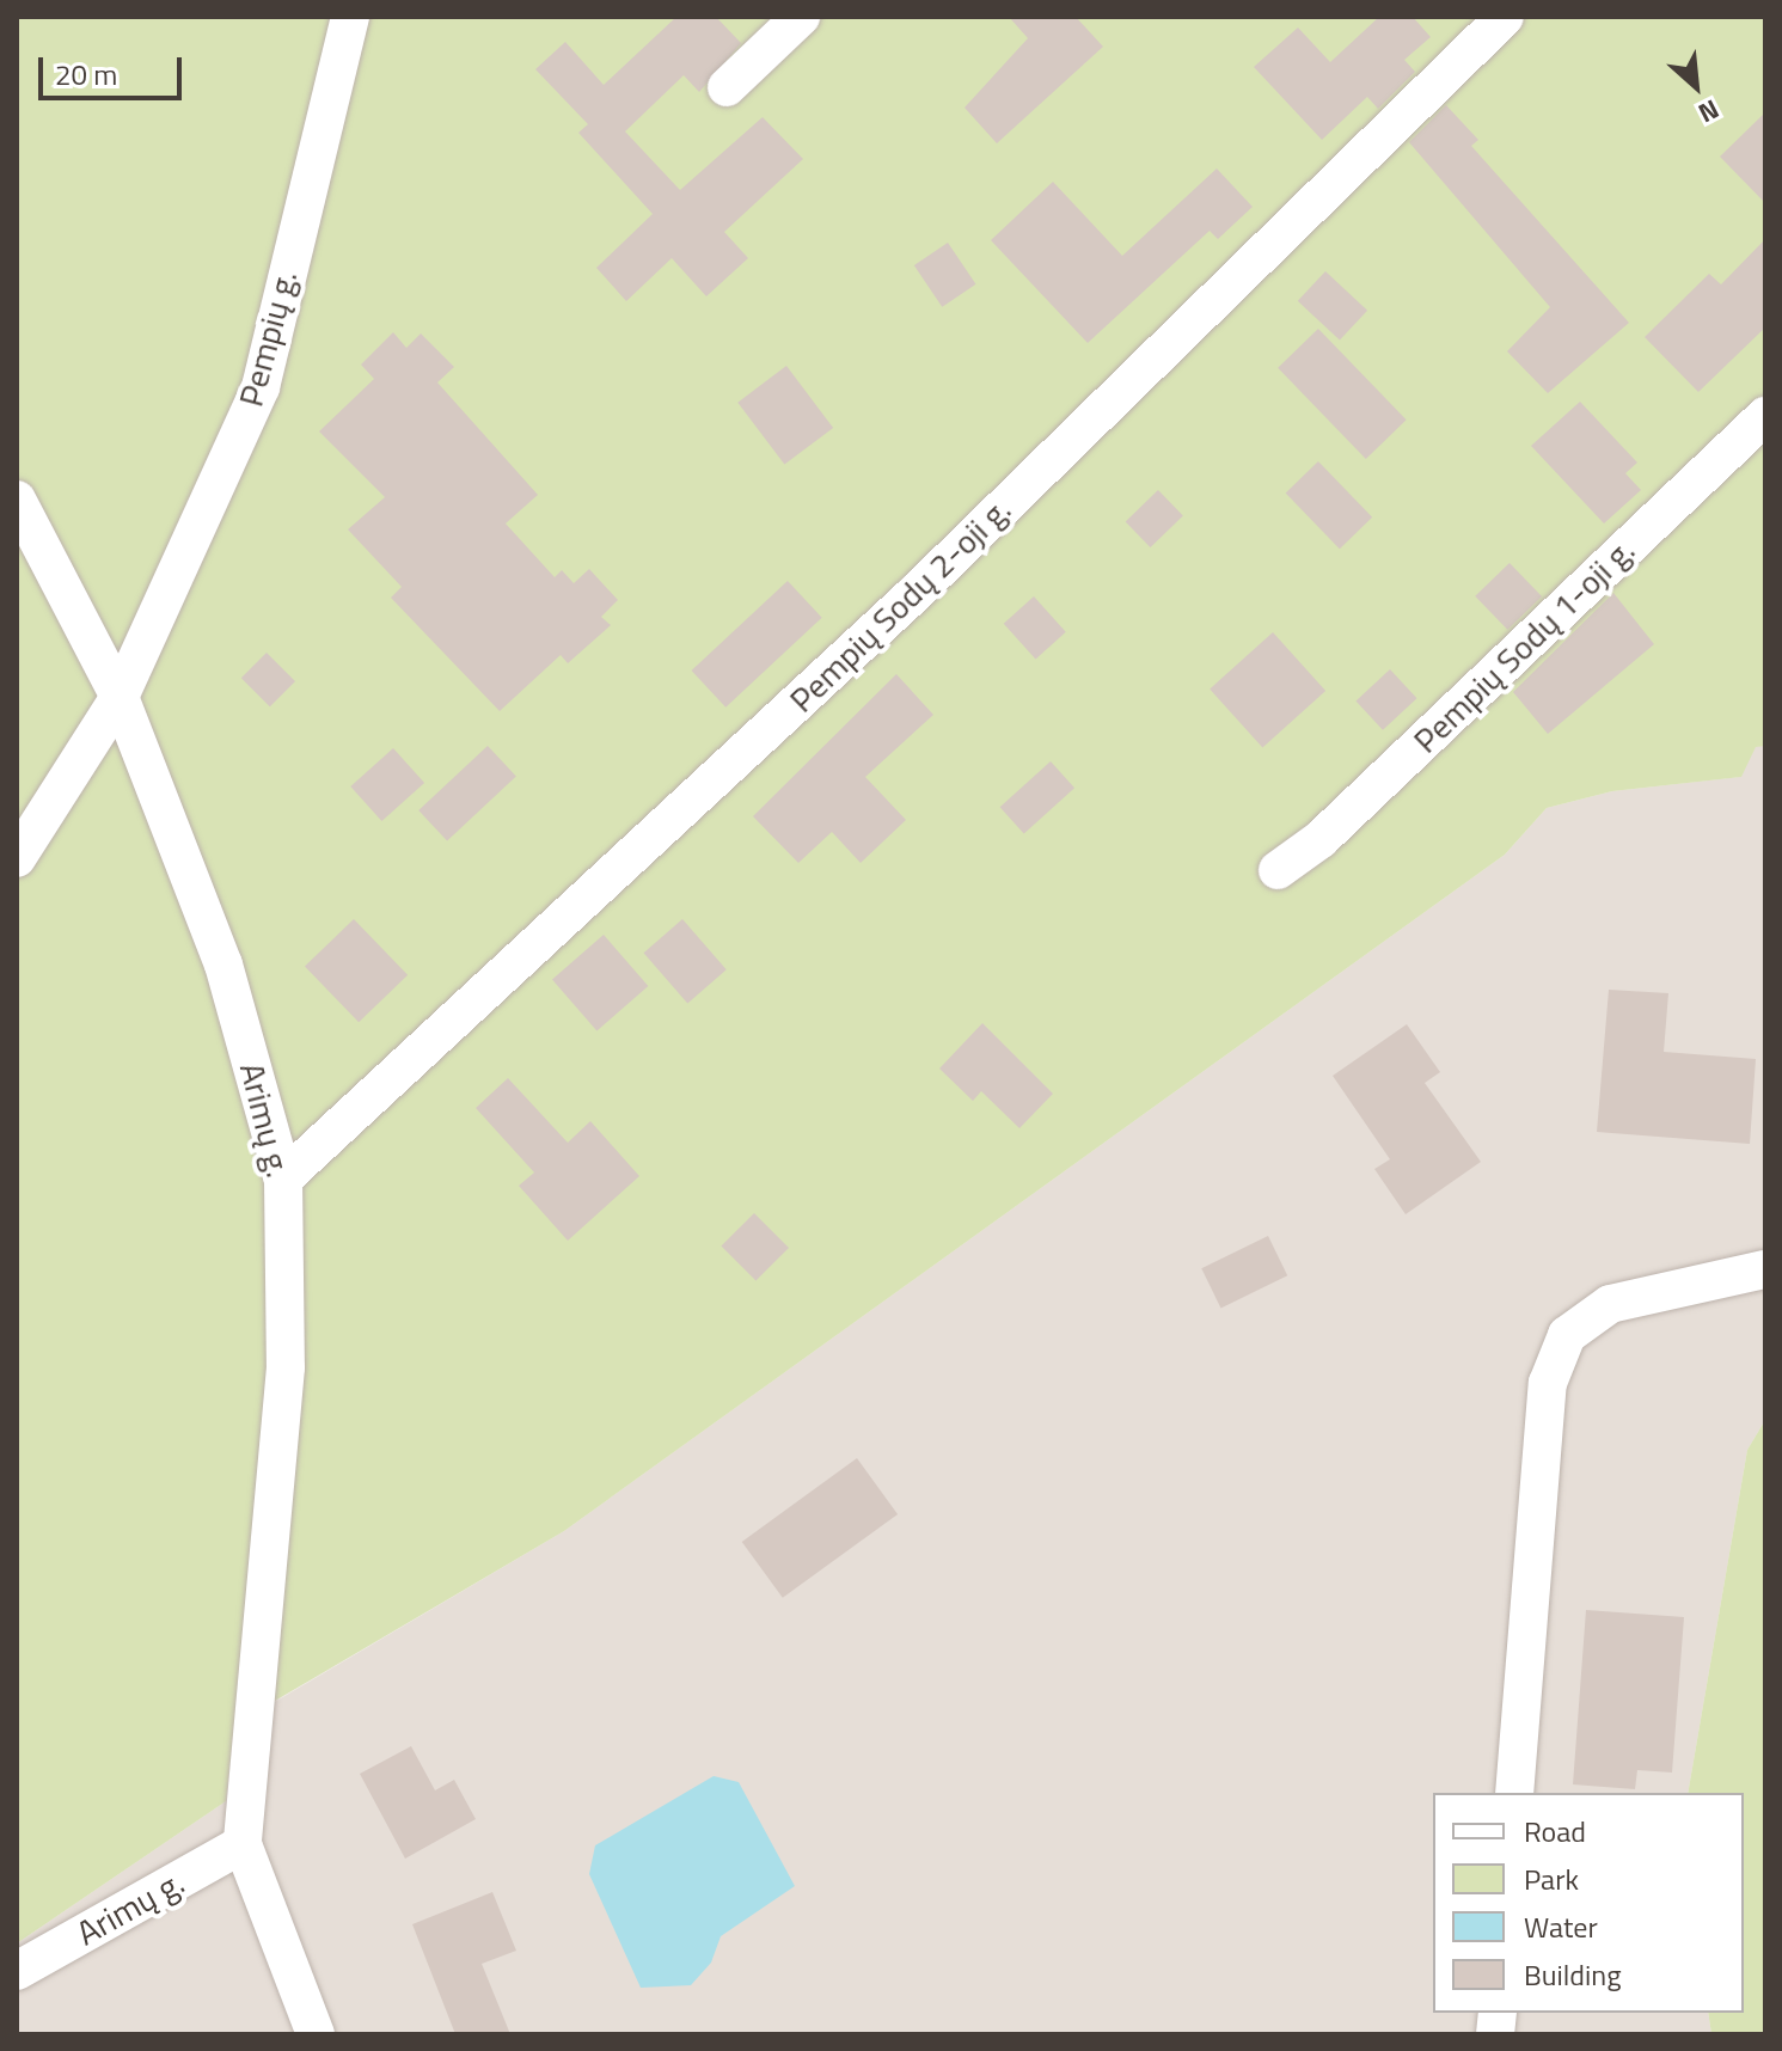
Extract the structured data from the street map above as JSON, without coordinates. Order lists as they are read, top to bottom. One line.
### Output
{"streets":{"street":["Pempių g.","Pempių Sodų 2-oji g.","Pempių Sodų 1-oji g.","Arimų g."]},"crossings":[["Pempių g.","Arimų g."],["Pempių Sodų 2-oji g.","Arimų g."]],"legend":["Road","Park","Water","Building"],"scale_bar":"20 m","north":"bottom right"}
